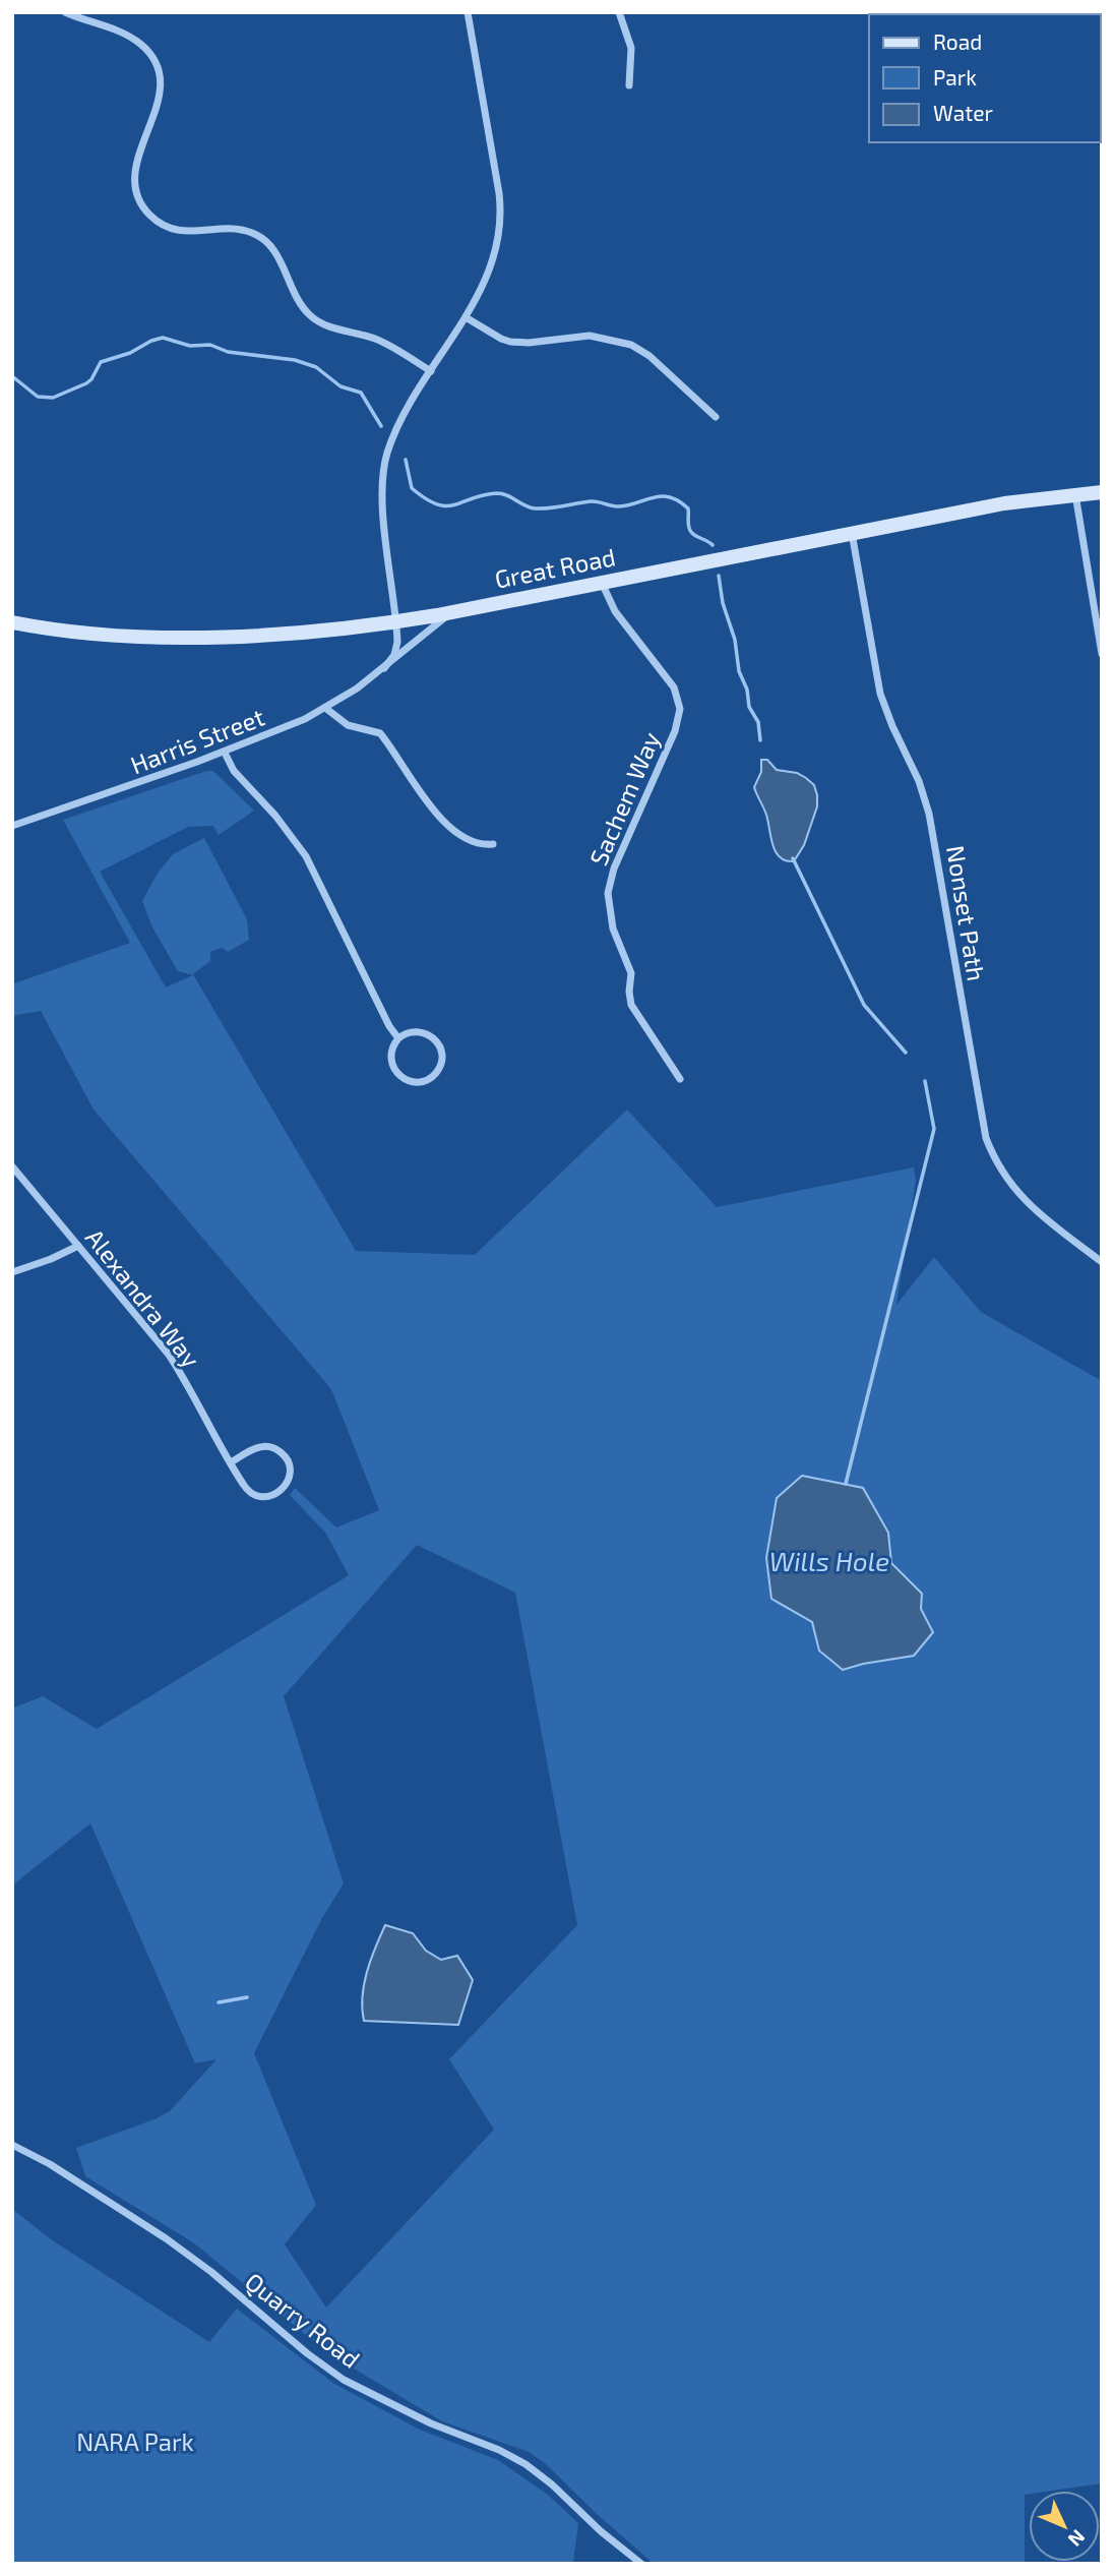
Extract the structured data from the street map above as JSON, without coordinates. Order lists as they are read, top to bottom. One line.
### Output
{"streets":{"main road":["Great Road"],"street":["Harris Street","Sachem Way","Nonset Path","Alexandra Way","Quarry Road"]},"crossings":[["Great Road","Harris Street"],["Great Road","Sachem Way"],["Great Road","Nonset Path"]],"water":["Wills Hole"],"parks":["NARA Park"],"legend":["Road","Park","Water"],"north":"bottom right"}
